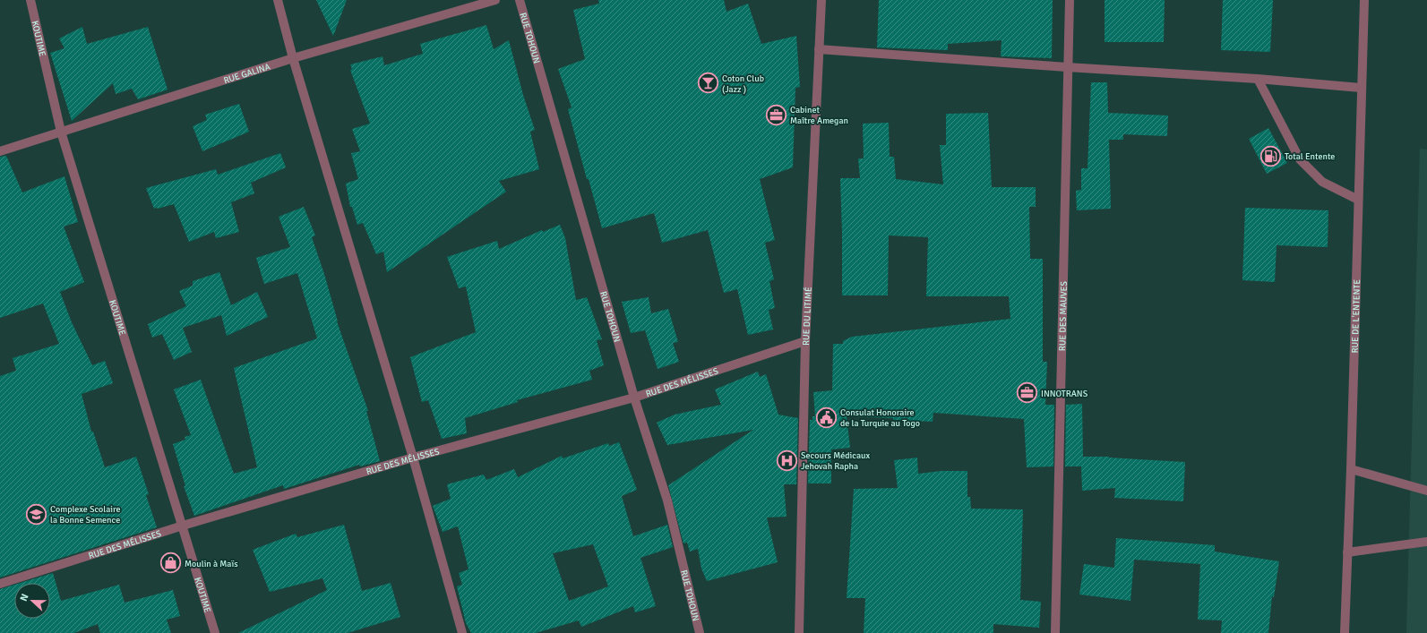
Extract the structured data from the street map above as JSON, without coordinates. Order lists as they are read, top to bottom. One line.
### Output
{"streets":{"street":["RUE TOHOUN","KOUTIME","RUE GALINA","RUE DU LITIMÉ","RUE DES MAUVES","RUE DE L'ENTENTE","RUE DES MÉLISSES"]},"crossings":[["RUE TOHOUN","RUE DES MÉLISSES"],["KOUTIME","RUE GALINA"],["KOUTIME","RUE DES MÉLISSES"],["RUE DU LITIMÉ","RUE DES MÉLISSES"]],"places":{"bar":["Coton Club (Jazz )"],"office":["Cabinet Maître Amegan","INNOTRANS"],"fuel station":["Total Entente"],"public building":["Consulat Honoraire de la Turquie au Togo"],"hospital":["Secours Médicaux Jehovah Rapha"],"school or university":["Complexe Scolaire la Bonne Semence"],"shop":["Moulin à Maïs"]},"north":"left"}
